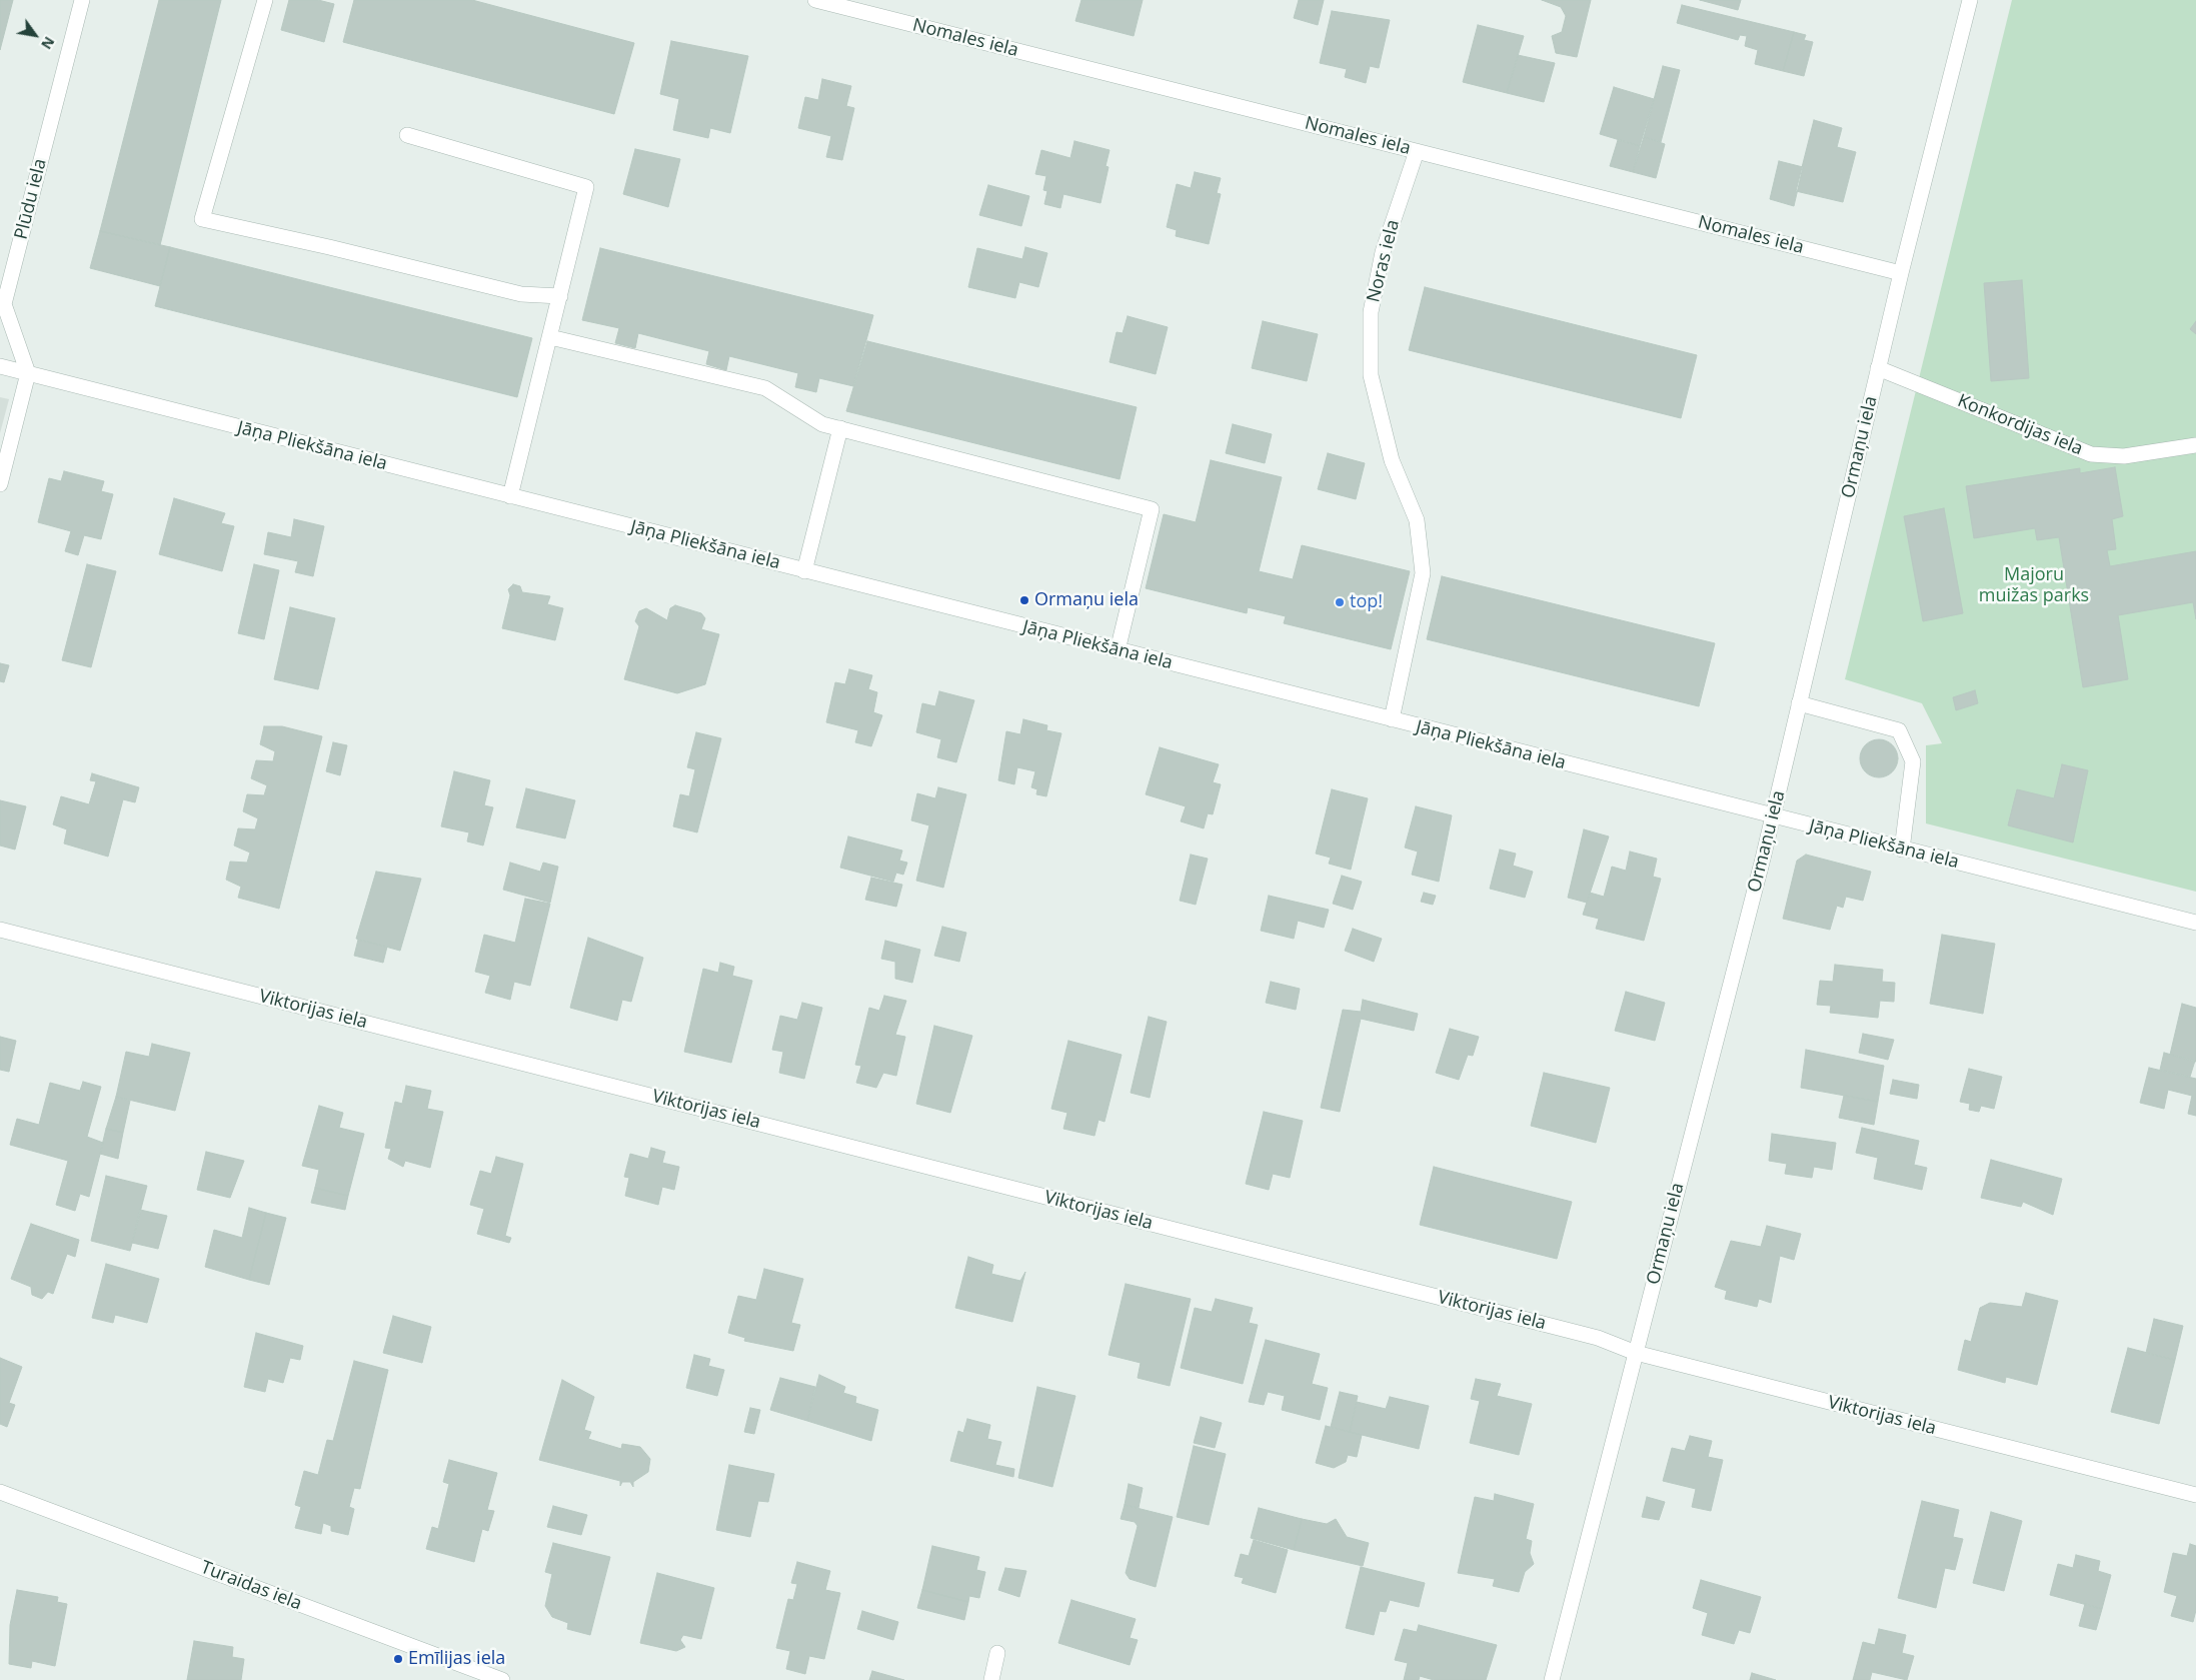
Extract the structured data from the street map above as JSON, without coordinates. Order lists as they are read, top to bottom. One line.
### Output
{"streets":{"street":["Nomales iela","Plūdu iela","Noras iela","Konkordijas iela","Jāņa Pliekšāna iela","Ormaņu iela","Viktorijas iela","Turaidas iela"]},"crossings":[["Nomales iela","Noras iela"],["Nomales iela","Ormaņu iela"],["Plūdu iela","Jāņa Pliekšāna iela"],["Noras iela","Jāņa Pliekšāna iela"],["Konkordijas iela","Ormaņu iela"],["Jāņa Pliekšāna iela","Ormaņu iela"],["Ormaņu iela","Viktorijas iela"]],"parks":["Majoru muižas parks"],"places":["Ormaņu iela","top!","Emīlijas iela"],"north":"bottom right"}
